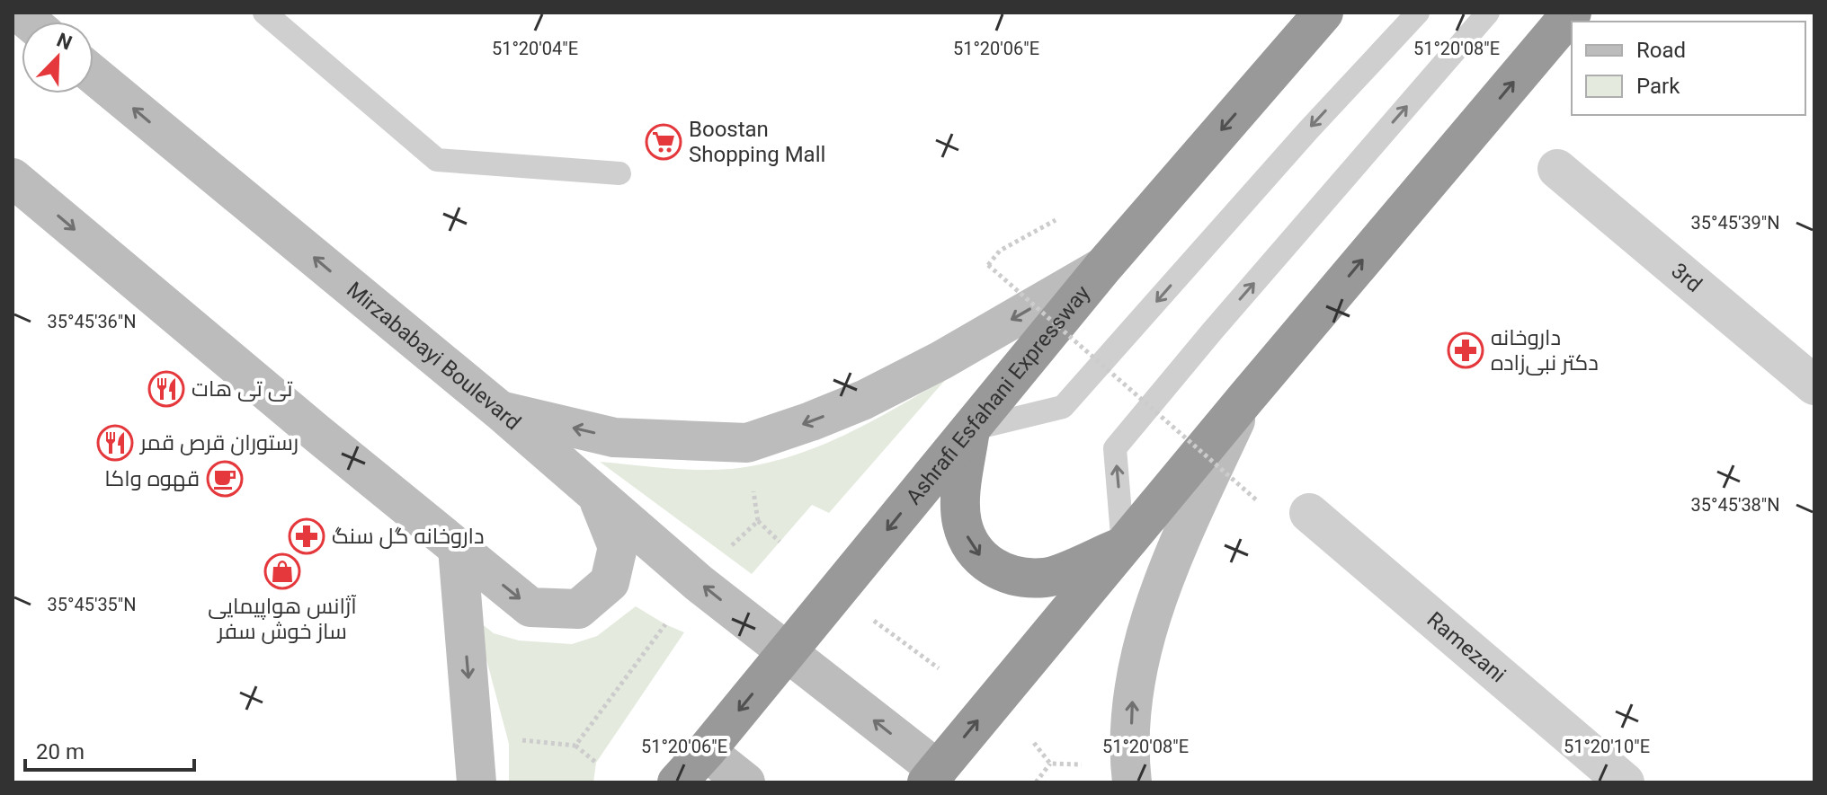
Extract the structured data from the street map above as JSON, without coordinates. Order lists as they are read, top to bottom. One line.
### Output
{"streets":{"highway":["Ashrafi Esfahani Expressway"],"main road":["Mirzababayi Boulevard"],"street":["3rd","Ramezani"]},"crossings":[["Mirzababayi Boulevard","Ashrafi Esfahani Expressway"]],"places":{"supermarket":["Boostan Shopping Mall"],"pharmacy":["داروخانه دکتر نبی‌زاده","داروخانه گل سنگ"],"restaurant":["تی تی هات","رستوران قرص قمر"],"cafe":["قهوه واکا"],"shop":["آژانس هواپیمایی ساز خوش سفر"]},"legend":["Road","Park"],"scale_bar":"20 m","north":"top right","coordinates":["51°20'04\"E","51°20'06\"E","51°20'08\"E","35°45'39\"N","35°45'36\"N","35°45'38\"N","35°45'35\"N","51°20'10\"E"]}
